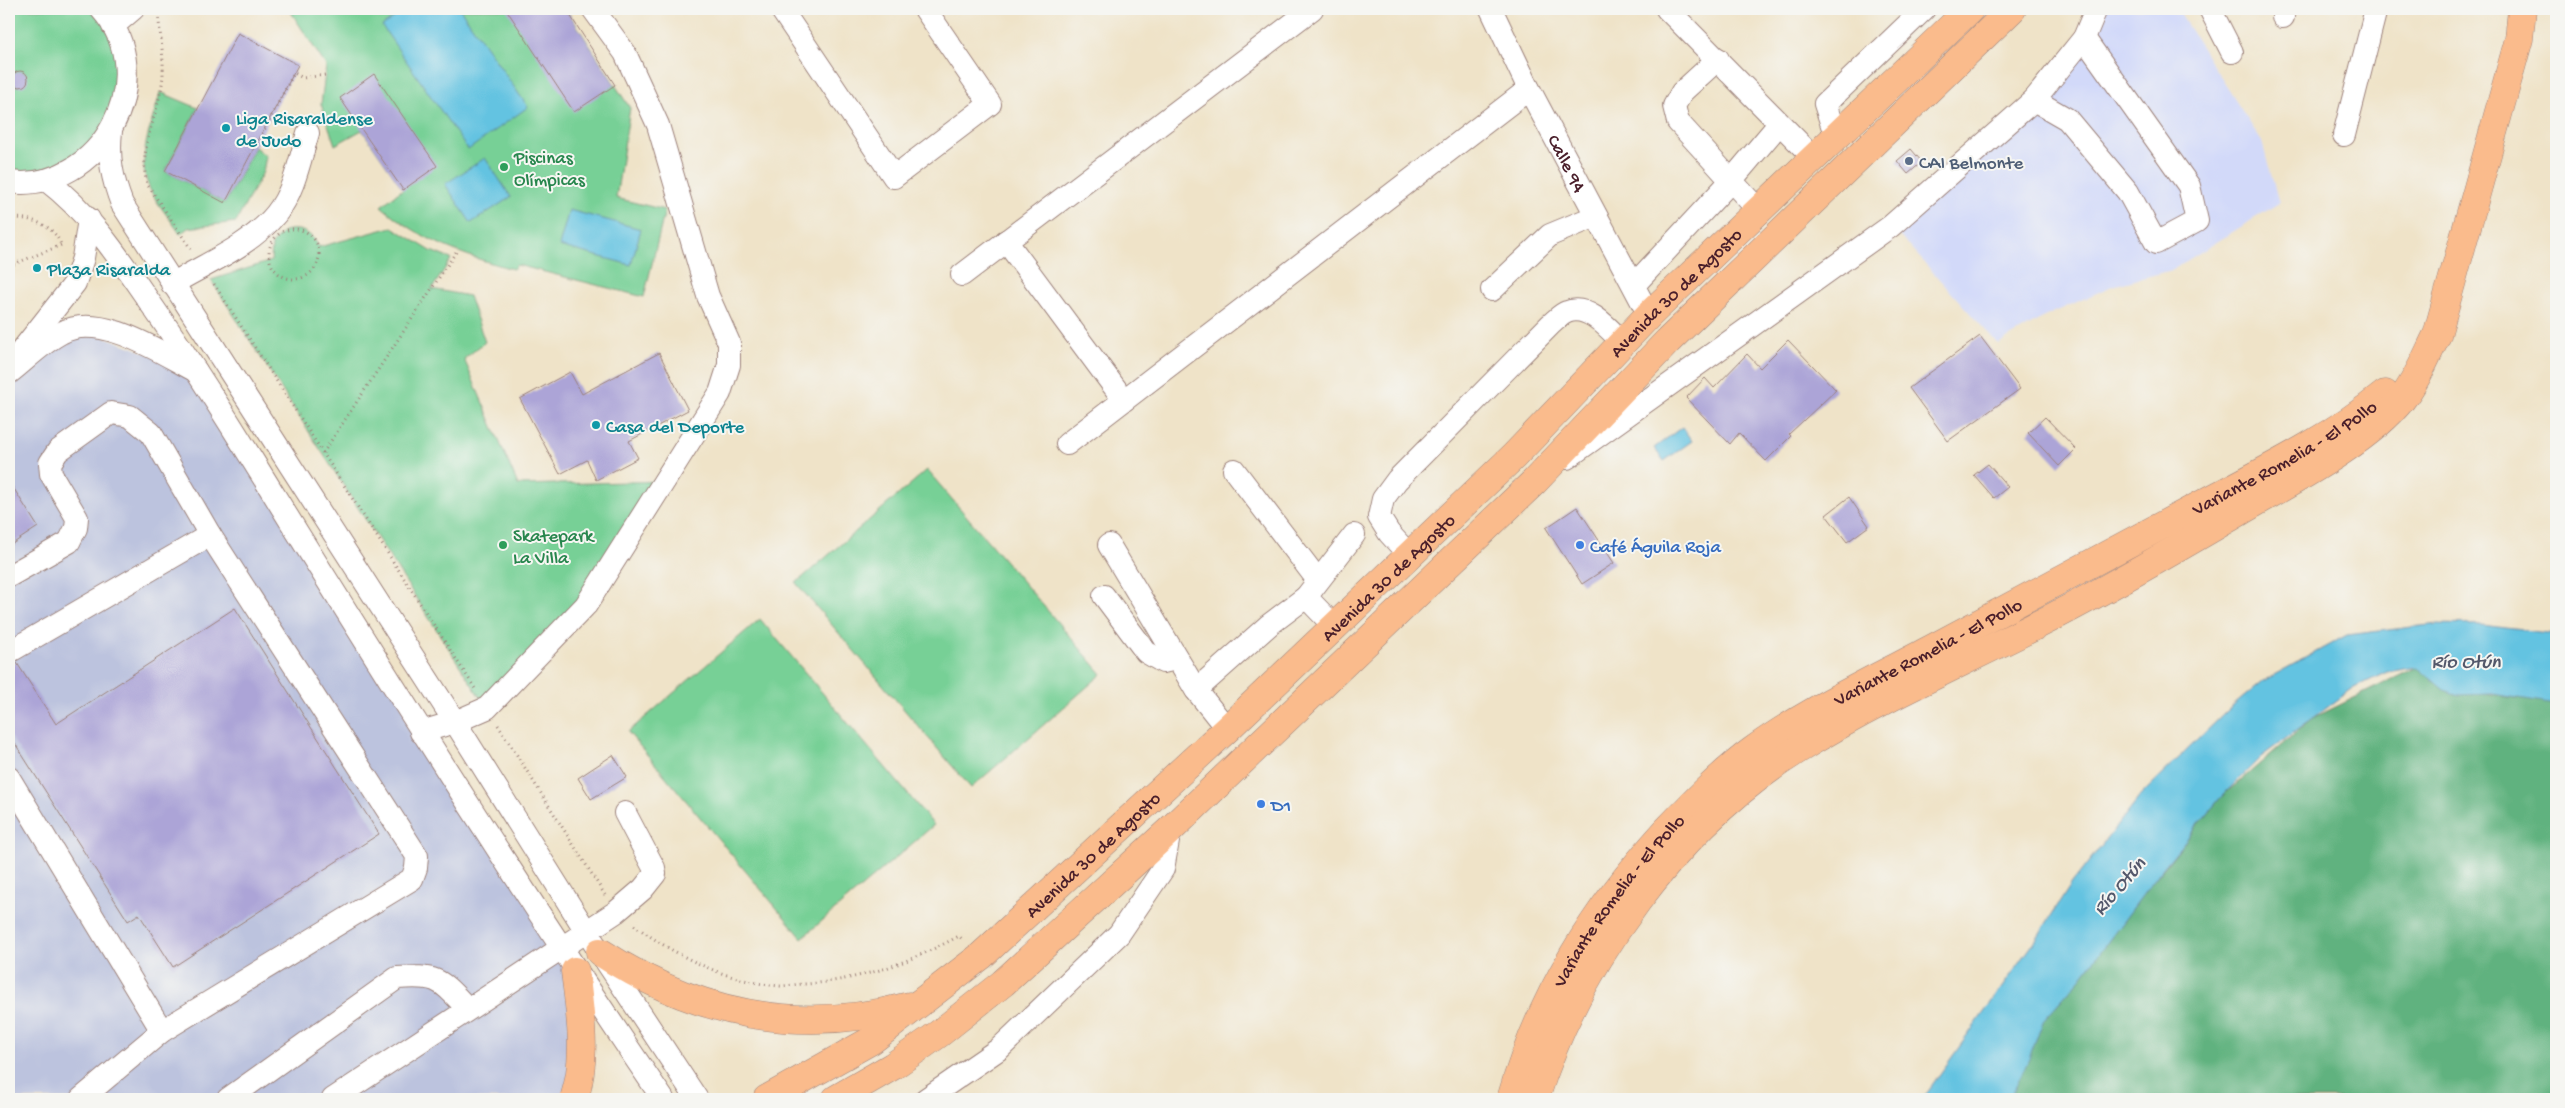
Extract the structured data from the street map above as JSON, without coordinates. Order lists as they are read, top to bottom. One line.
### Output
{"streets":{"main road":["Avenida 30 de Agosto","Variante Romelia - El Pollo"],"street":["Calle 94"]},"crossings":[["Calle 94","Avenida 30 de Agosto"]],"water":["Río Otún"],"places":["Liga Risaraldense de Judo","CAI Belmonte","Piscinas Olímpicas","Plaza Risaralda","Casa del Deporte","Skatepark La Villa","Café Águila Roja","D1"]}
